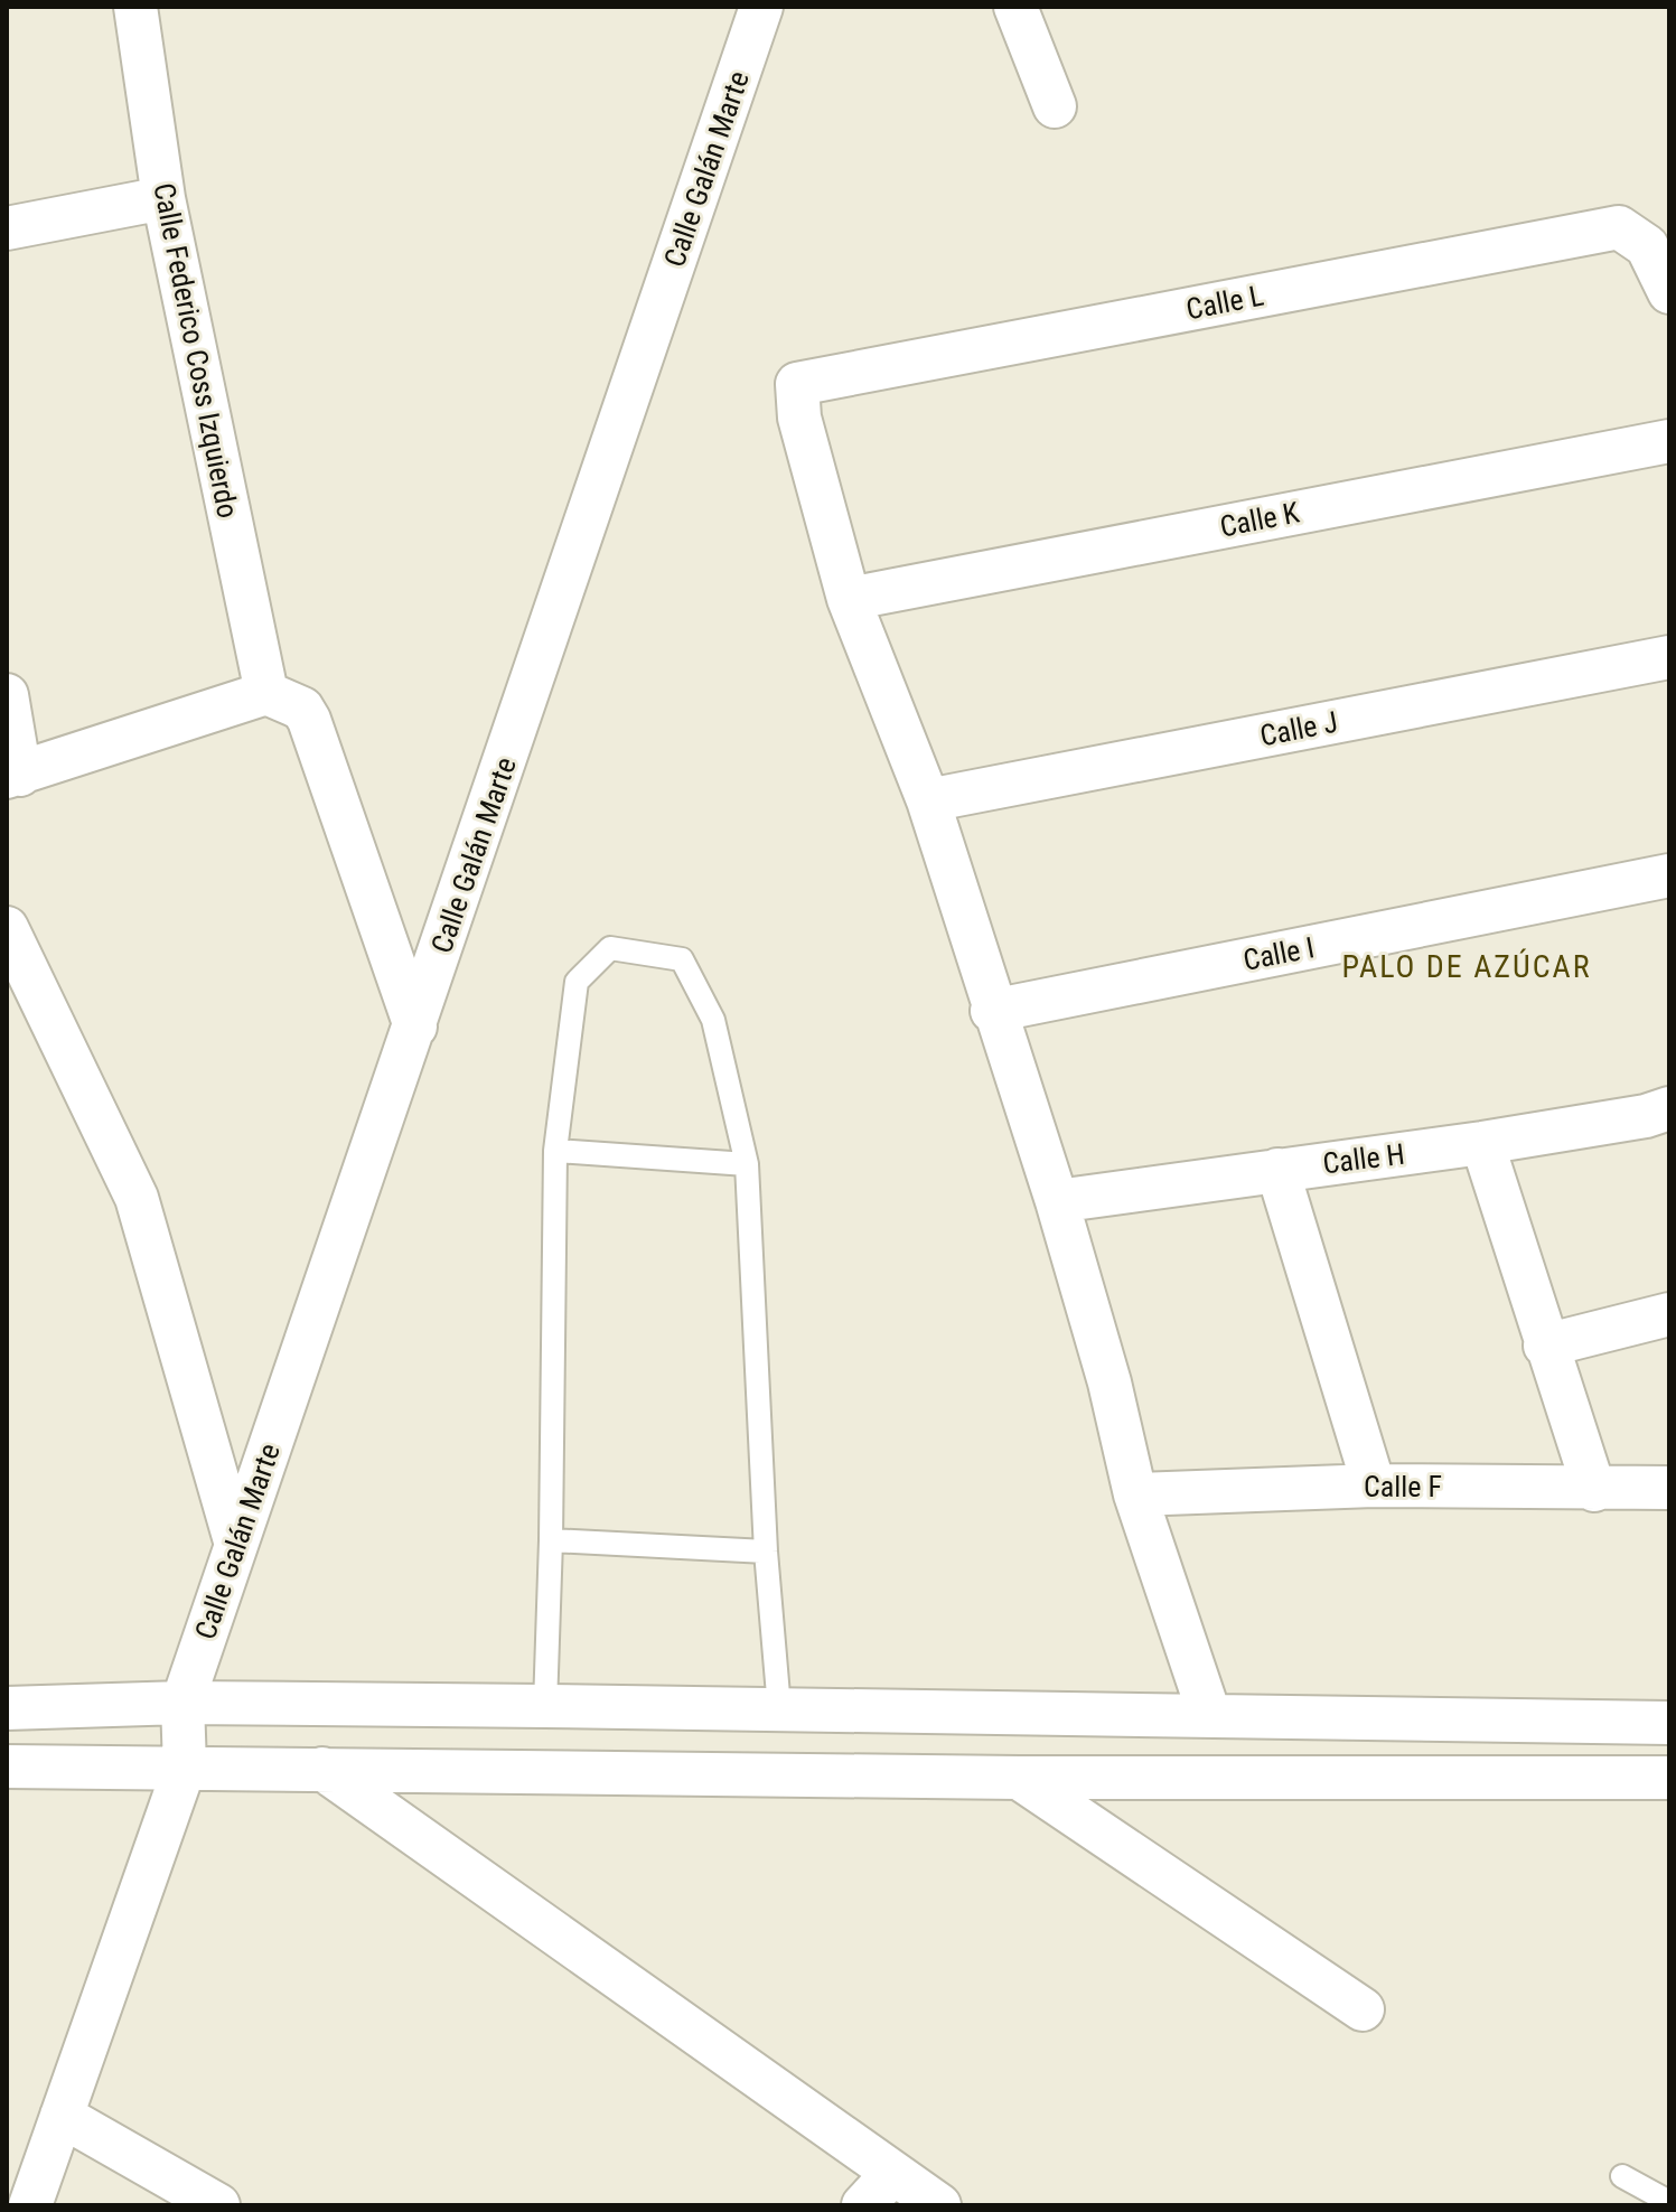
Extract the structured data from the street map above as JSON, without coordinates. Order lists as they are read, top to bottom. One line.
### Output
{"streets":{"street":["Calle Galán Marte","Calle L","Calle Federico Coss Izquierdo","Calle K","Calle J","Calle I","Calle H","Calle F"]},"crossings":[["Calle L","Calle K"]],"districts":["PALO DE AZÚCAR"]}
